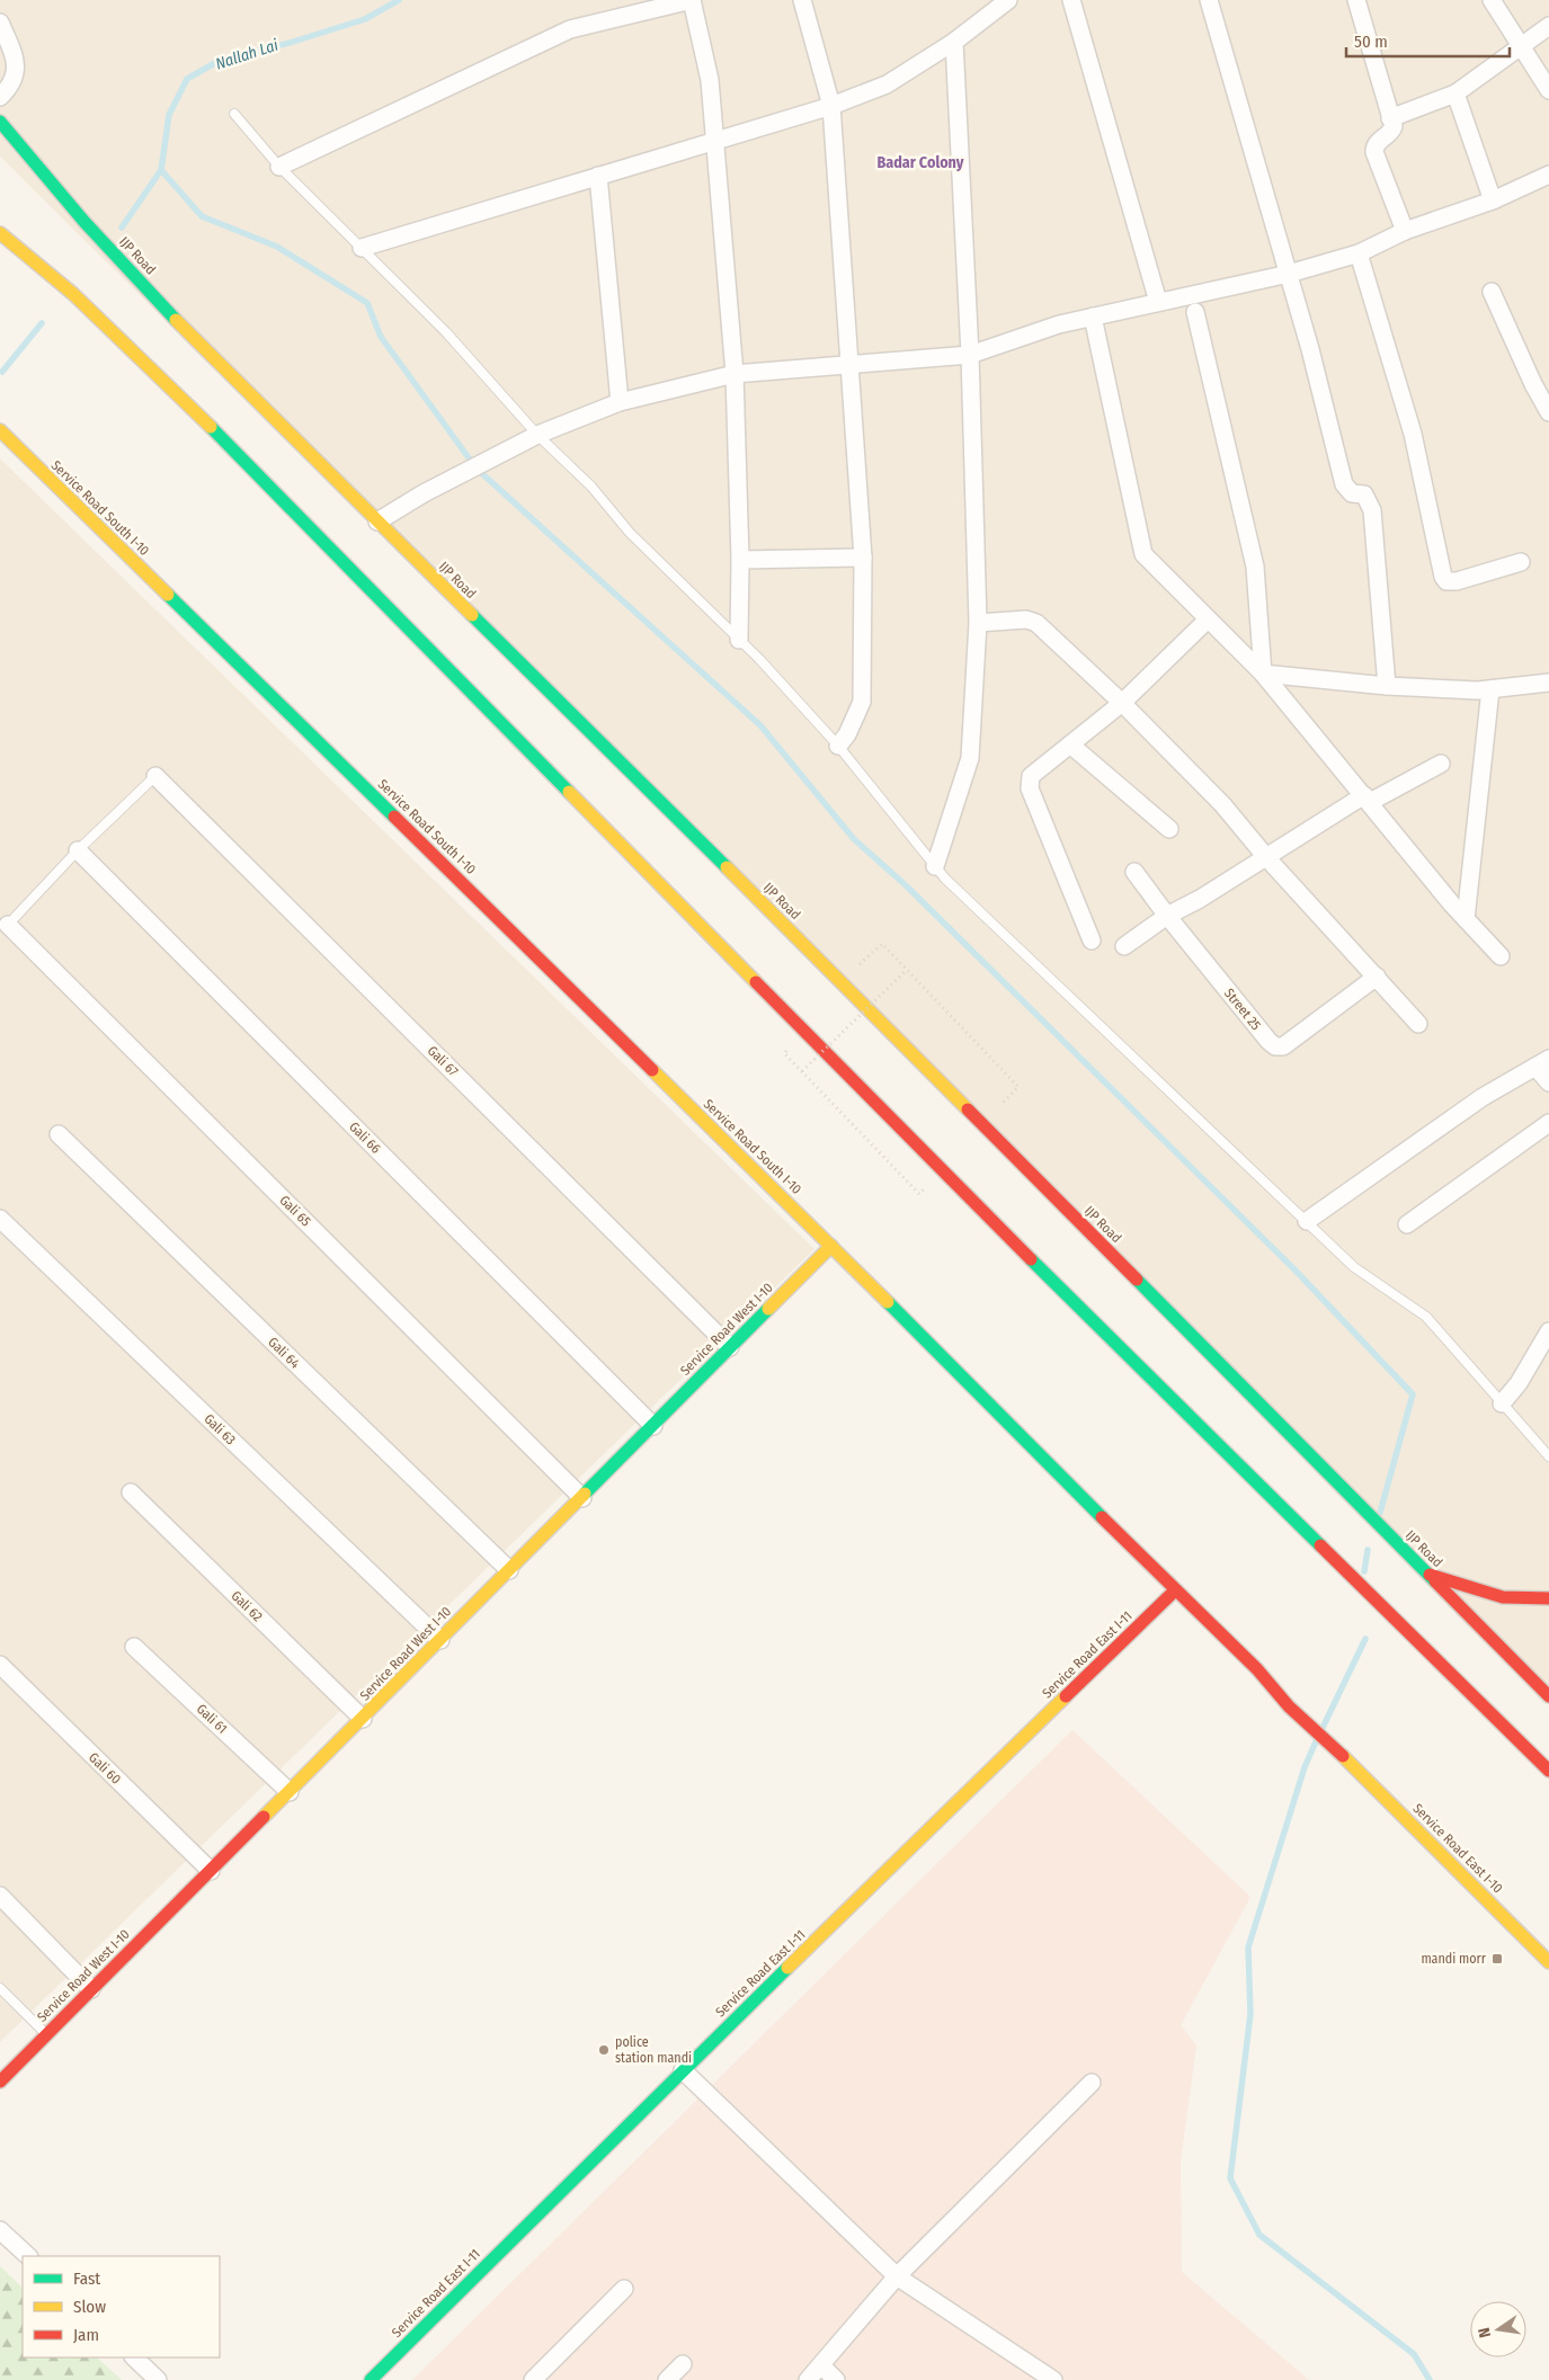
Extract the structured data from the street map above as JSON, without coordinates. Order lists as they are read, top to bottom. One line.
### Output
{"streets":{"main road":["IJP Road","Service Road South I-10","Service Road West I-10","Service Road East I-11","Service Road East I-10"],"street":["Street 25","Gali 67","Gali 66","Gali 65","Gali 64","Gali 63","Gali 62","Gali 61","Gali 60"]},"crossings":[["Service Road South I-10","Service Road West I-10"],["Service Road South I-10","Service Road East I-11"],["Service Road South I-10","Service Road East I-10"],["Gali 67","Service Road West I-10"],["Gali 66","Service Road West I-10"],["Gali 65","Service Road West I-10"],["Service Road West I-10","Gali 64"],["Service Road West I-10","Gali 63"],["Service Road West I-10","Gali 62"],["Service Road West I-10","Gali 61"],["Service Road West I-10","Gali 60"],["Service Road East I-11","Service Road East I-10"]],"districts":["Badar Colony"],"water":["Nallah Lai"],"places":{"transit":["mandi morr"],"other":["police station mandi"]},"legend":["Fast","Slow","Jam"],"scale_bar":"50 m","north":"left"}
